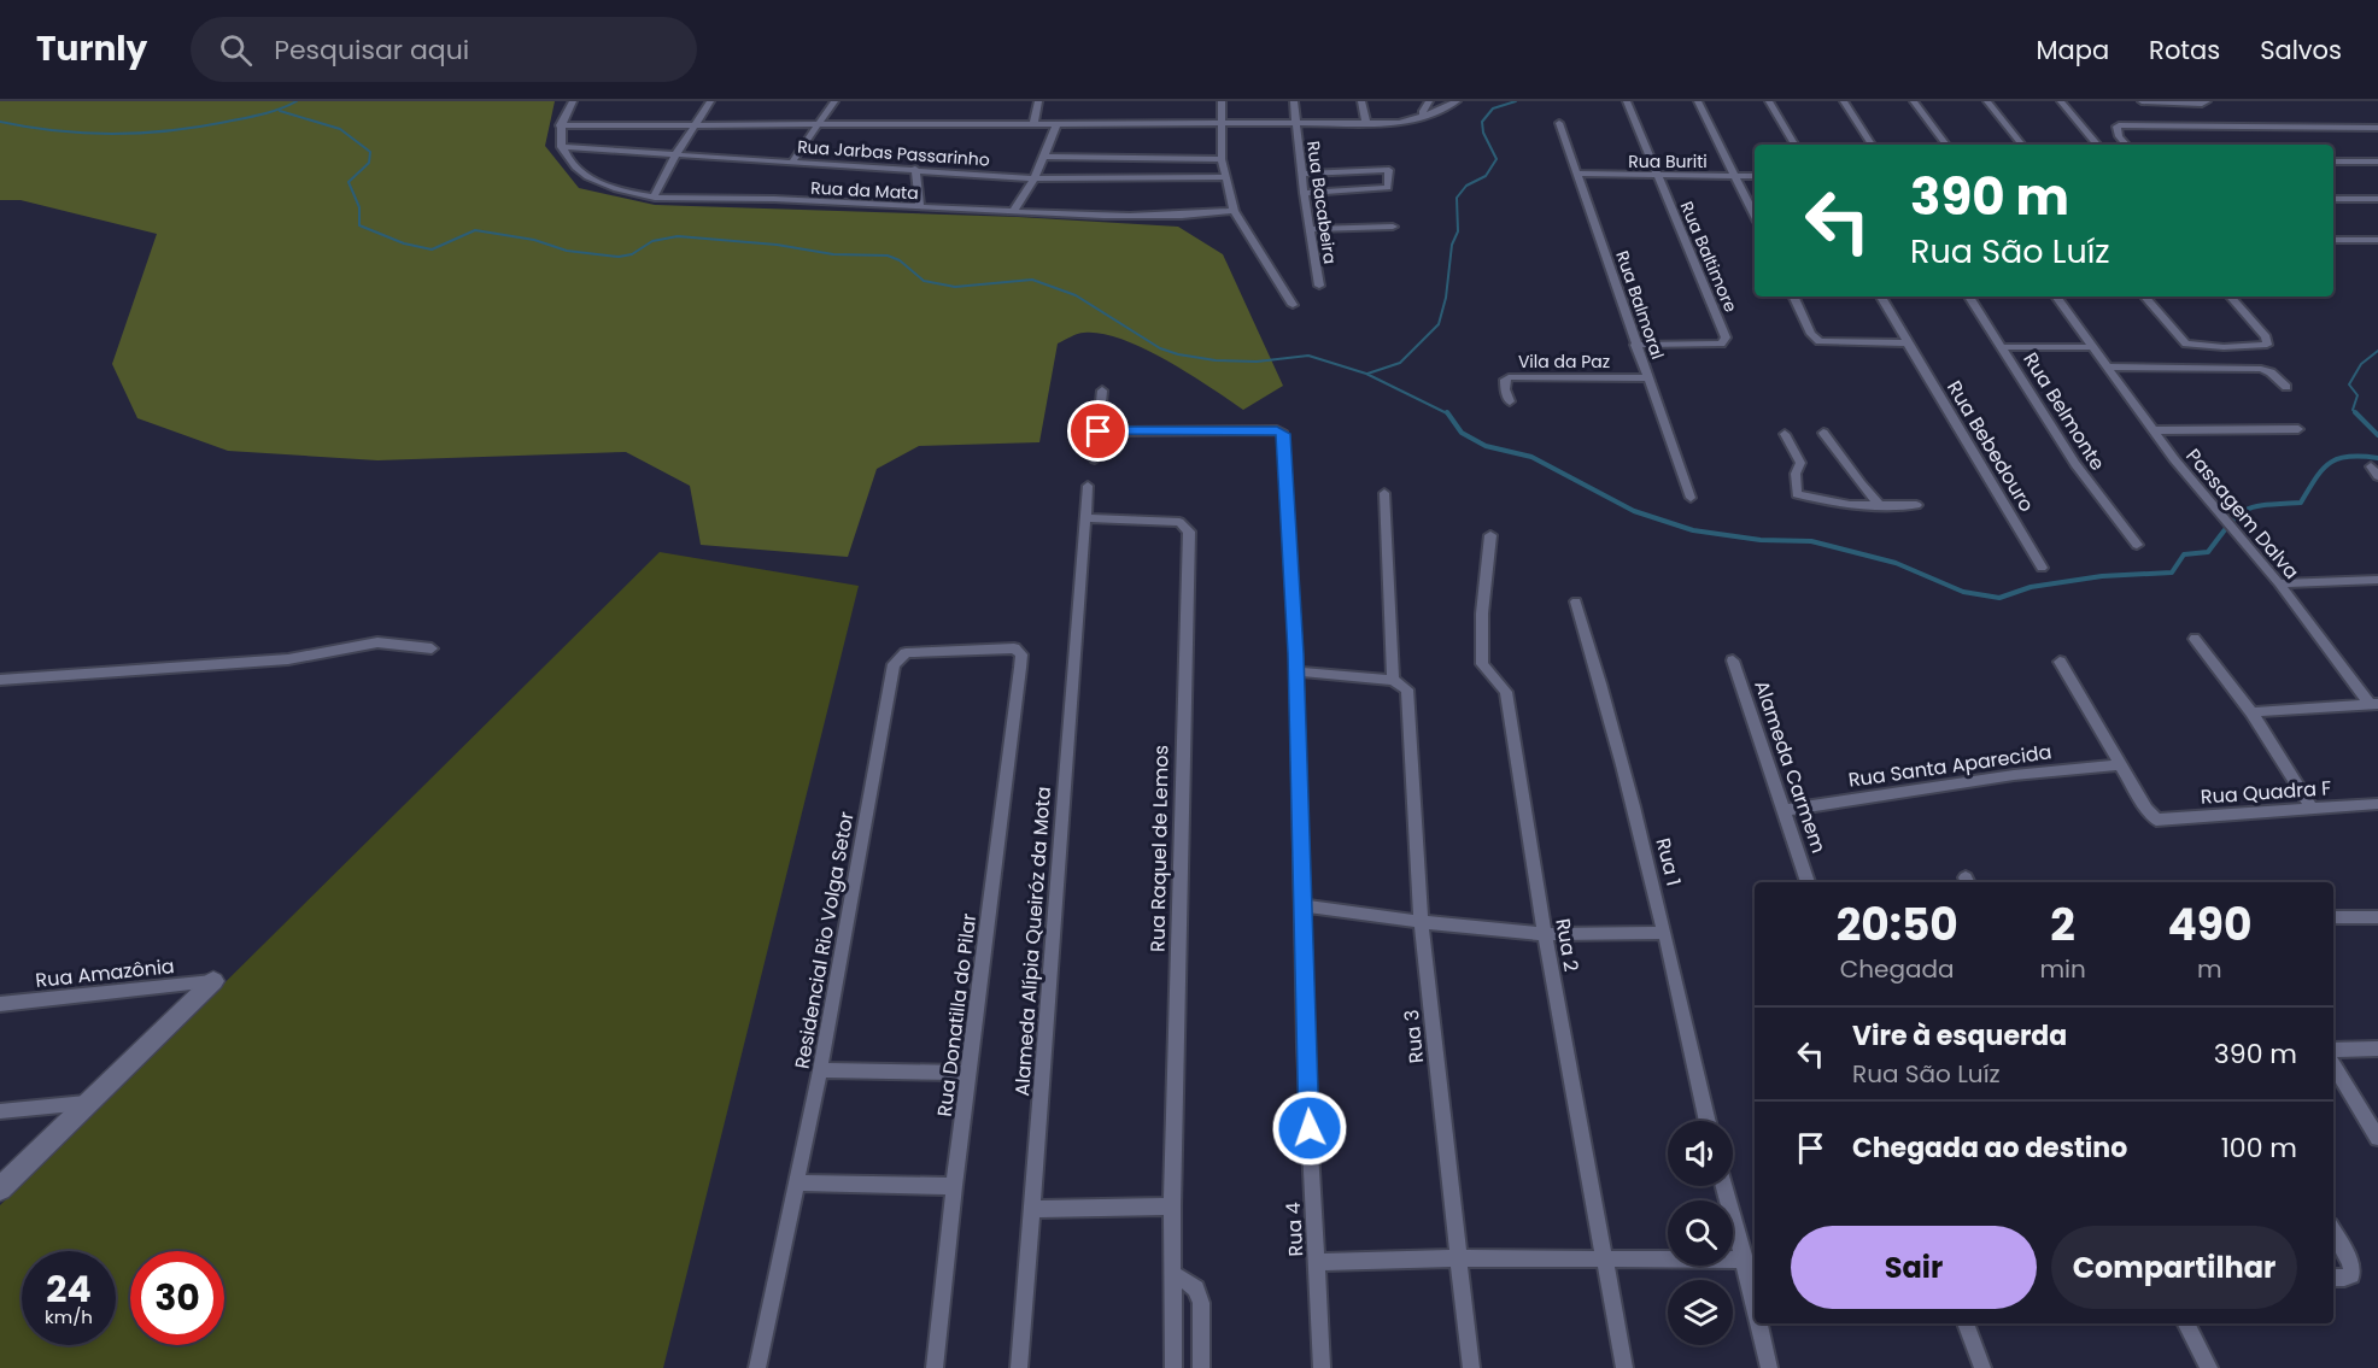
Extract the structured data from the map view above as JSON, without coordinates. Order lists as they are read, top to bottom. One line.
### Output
{"streets":{"street":["Rua Jarbas Passarinho","Rua Buriti","Rua da Mata","Rua Bacabeira","Rua Baltimore","Rua Balmoral","Vila da Paz","Rua Belmonte","Rua Bebedouro","Passagem Dalva","Rua Santa Aparecida","Alameda Carmem","Rua Quadra F","Rua Raquel de Lemos","Rua 1","Residencial Rio Volga Setor","Alameda Alípia Queiróz da Mota","Rua 2","Rua Amazônia","Rua Donatilla do Pilar","Rua 3","Rua 4"]},"crossings":[["Rua Jarbas Passarinho","Rua da Mata"],["Rua Buriti","Rua Baltimore"],["Rua Buriti","Rua Balmoral"],["Rua Baltimore","Rua Balmoral"],["Rua Balmoral","Vila da Paz"],["Rua Santa Aparecida","Alameda Carmem"],["Rua Santa Aparecida","Rua Quadra F"],["Rua Raquel de Lemos","Alameda Alípia Queiróz da Mota"],["Residencial Rio Volga Setor","Rua Donatilla do Pilar"]],"page":{"header":"Turnly","search":"Pesquisar aqui","nav":["Mapa","Rotas","Salvos"],"turn":["390 m","Rua São Luíz"],"eta":["20:50","Chegada","2","min","490","m"],"list":[{"name":"Vire à esquerda","note":"Rua São Luíz","value":"390 m"},{"name":"Chegada ao destino","value":"100 m"}],"buttons":["Sair","Compartilhar"],"speed":"24 km/h","limit":"30"}}
